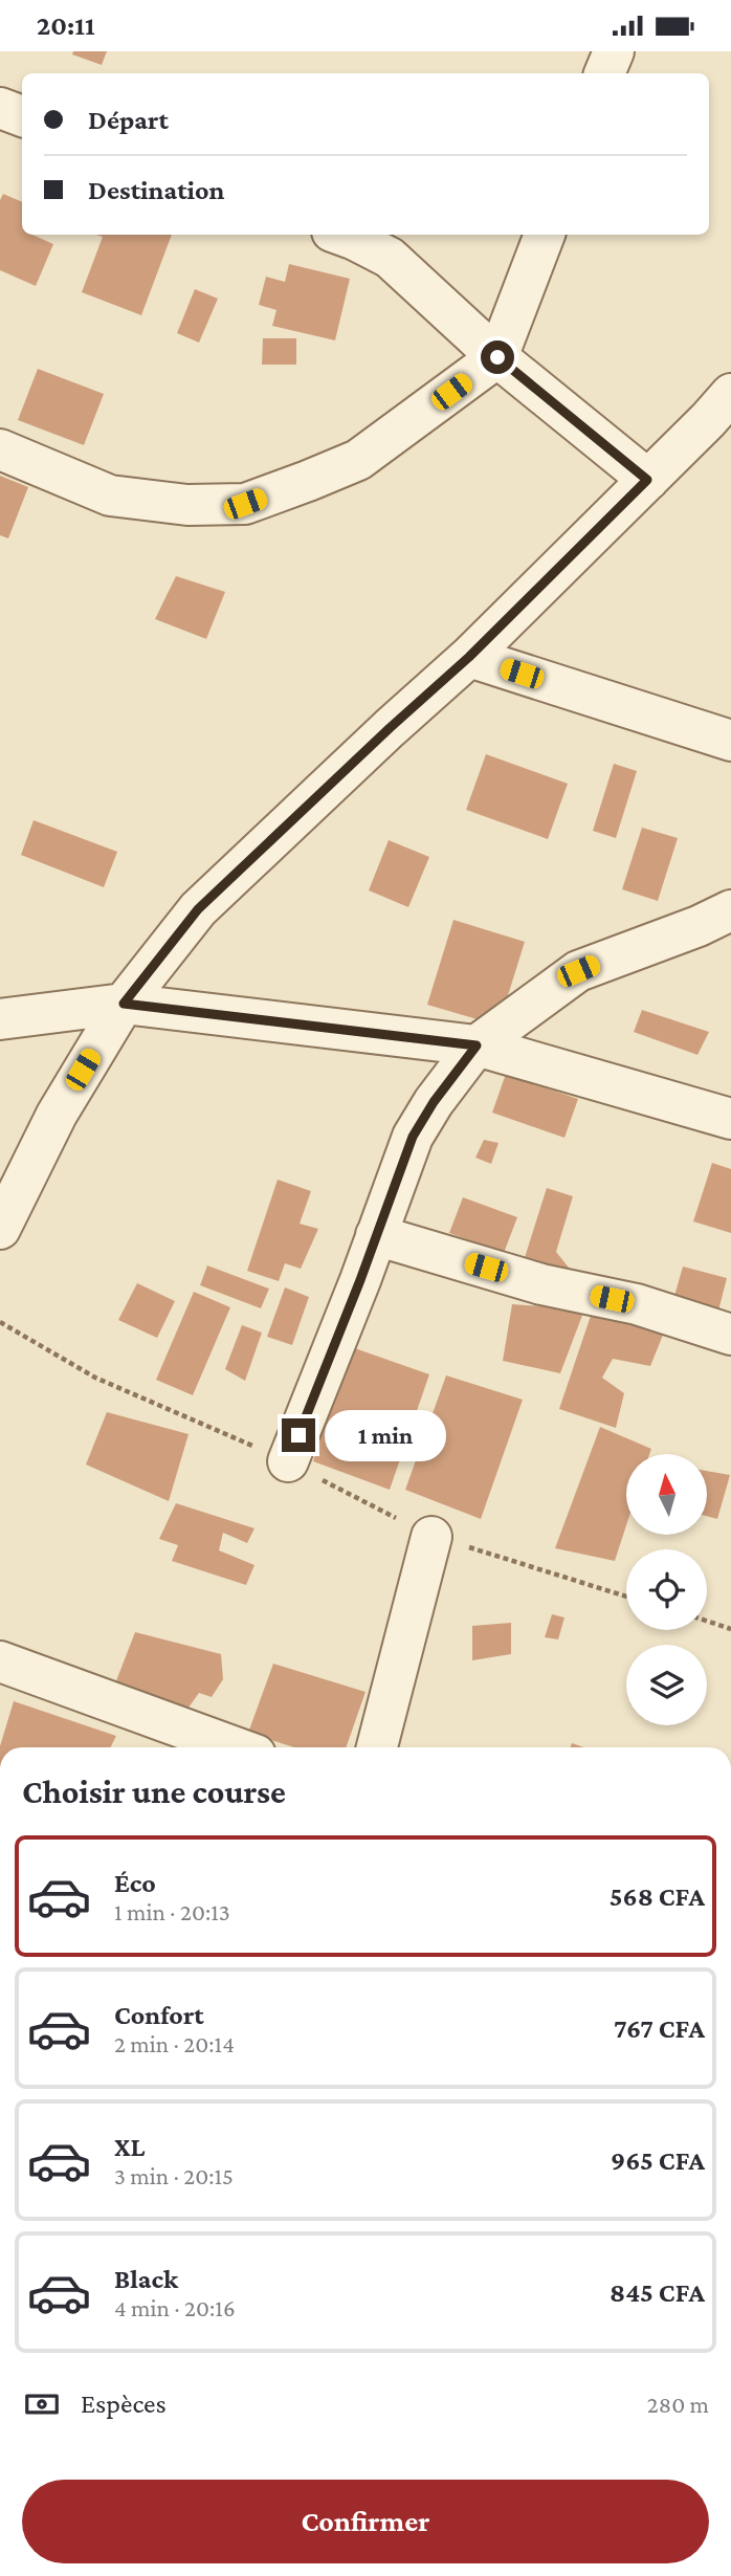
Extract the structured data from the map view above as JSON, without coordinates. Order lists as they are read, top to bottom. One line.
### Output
{"north":"top","page":{"status":"20:11","banner":["Départ","Destination"],"bubble":"1 min","heading":"Choisir une course","list":[{"name":"Éco","note":"1 min · 20:13","value":"568 CFA"},{"name":"Confort","note":"2 min · 20:14","value":"767 CFA"},{"name":"XL","note":"3 min · 20:15","value":"965 CFA"},{"name":"Black","note":"4 min · 20:16","value":"845 CFA"}],"pay":["Espèces","280 m"],"buttons":"Confirmer"}}
